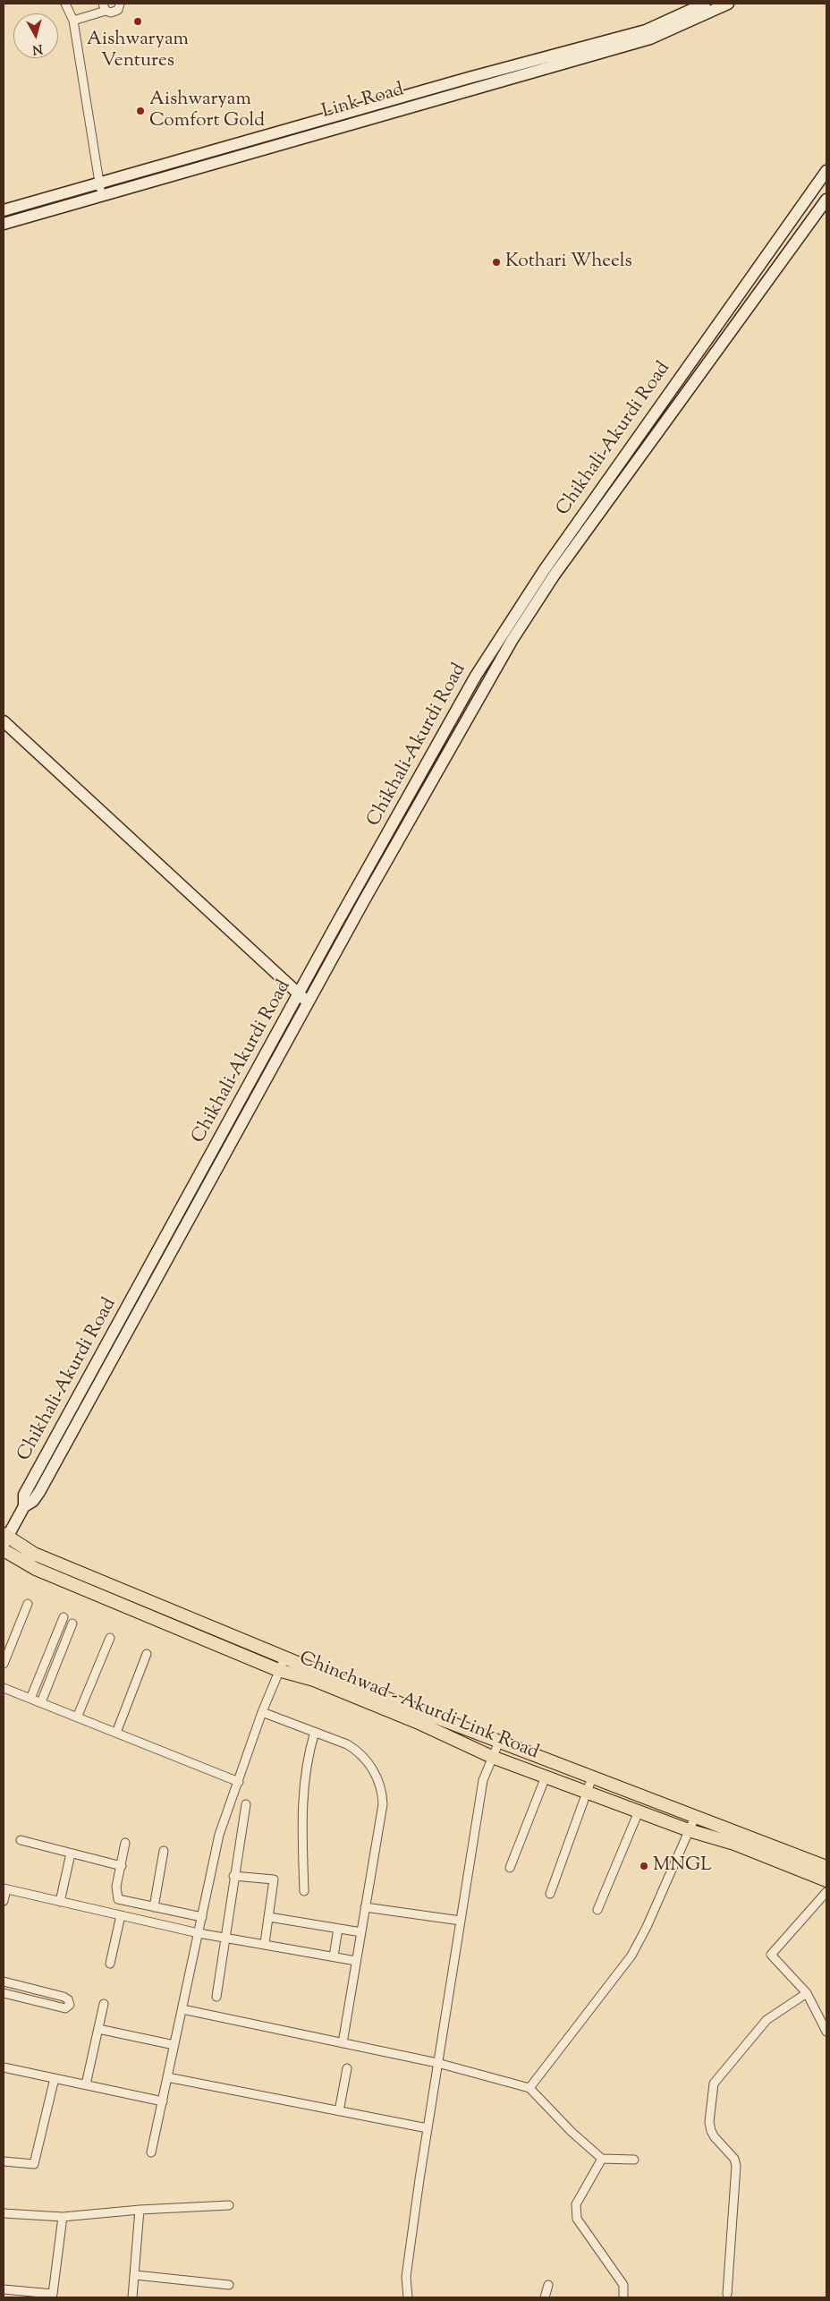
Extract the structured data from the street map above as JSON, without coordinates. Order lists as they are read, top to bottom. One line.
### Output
{"streets":{"main road":["Link Road","Chikhali-Akurdi Road","Chinchwad - Akurdi Link Road"]},"places":["Aishwaryam Ventures","Aishwaryam Comfort Gold","Kothari Wheels","MNGL"],"north":"bottom"}
